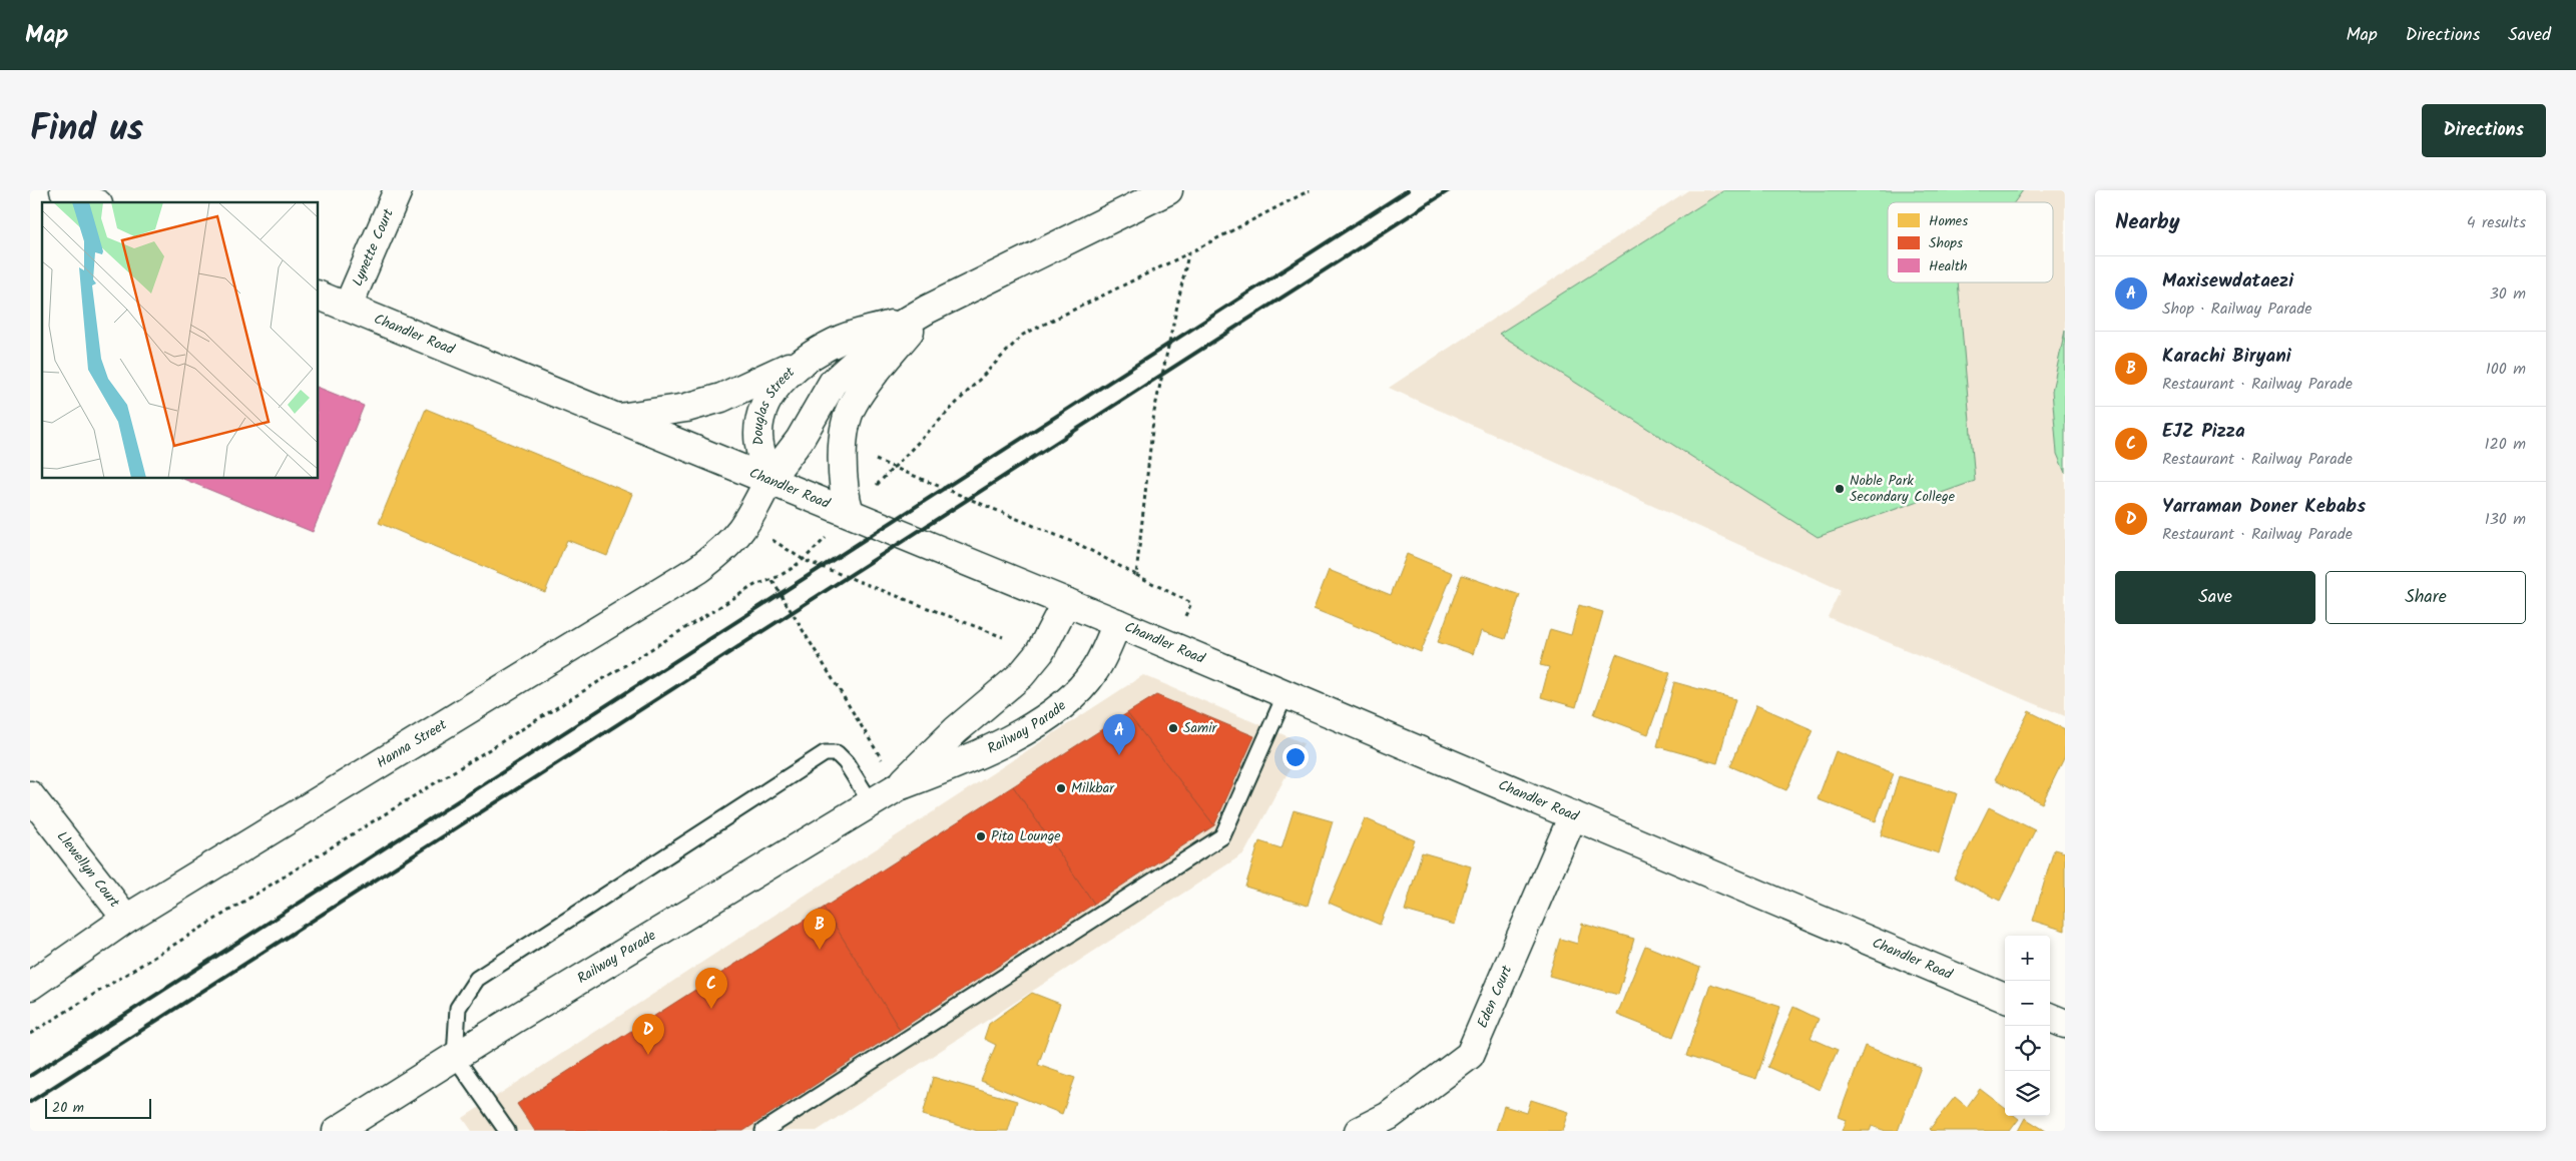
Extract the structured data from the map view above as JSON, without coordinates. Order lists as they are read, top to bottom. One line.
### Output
{"streets":{"main road":["Lynette Court","Chandler Road","Douglas Street","Railway Parade","Hanna Street","Llewellyn Court","Eden Court"]},"crossings":[["Lynette Court","Chandler Road"],["Chandler Road","Douglas Street"],["Chandler Road","Railway Parade"],["Chandler Road","Hanna Street"],["Chandler Road","Eden Court"],["Douglas Street","Hanna Street"],["Hanna Street","Llewellyn Court"]],"places":["Noble Park Secondary College","Samir","Milkbar","Pita Lounge"],"legend":["Homes","Shops","Health"],"scale_bar":"20 m","page":{"header":"Map","nav":["Map","Directions","Saved"],"title":"Find us","buttons":["Directions",["Save","Share"]],"heading":["Nearby","4 results"],"list":[{"mark":"A","name":"Maxisewdataezi","note":"Shop · Railway Parade","value":"30 m"},{"mark":"B","name":"Karachi Biryani","note":"Restaurant · Railway Parade","value":"100 m"},{"mark":"C","name":"EJZ Pizza","note":"Restaurant · Railway Parade","value":"120 m"},{"mark":"D","name":"Yarraman Doner Kebabs","note":"Restaurant · Railway Parade","value":"130 m"}],"pins":["A","B","C","D"],"map_buttons":["+","−"],"scale":"20 m"}}
